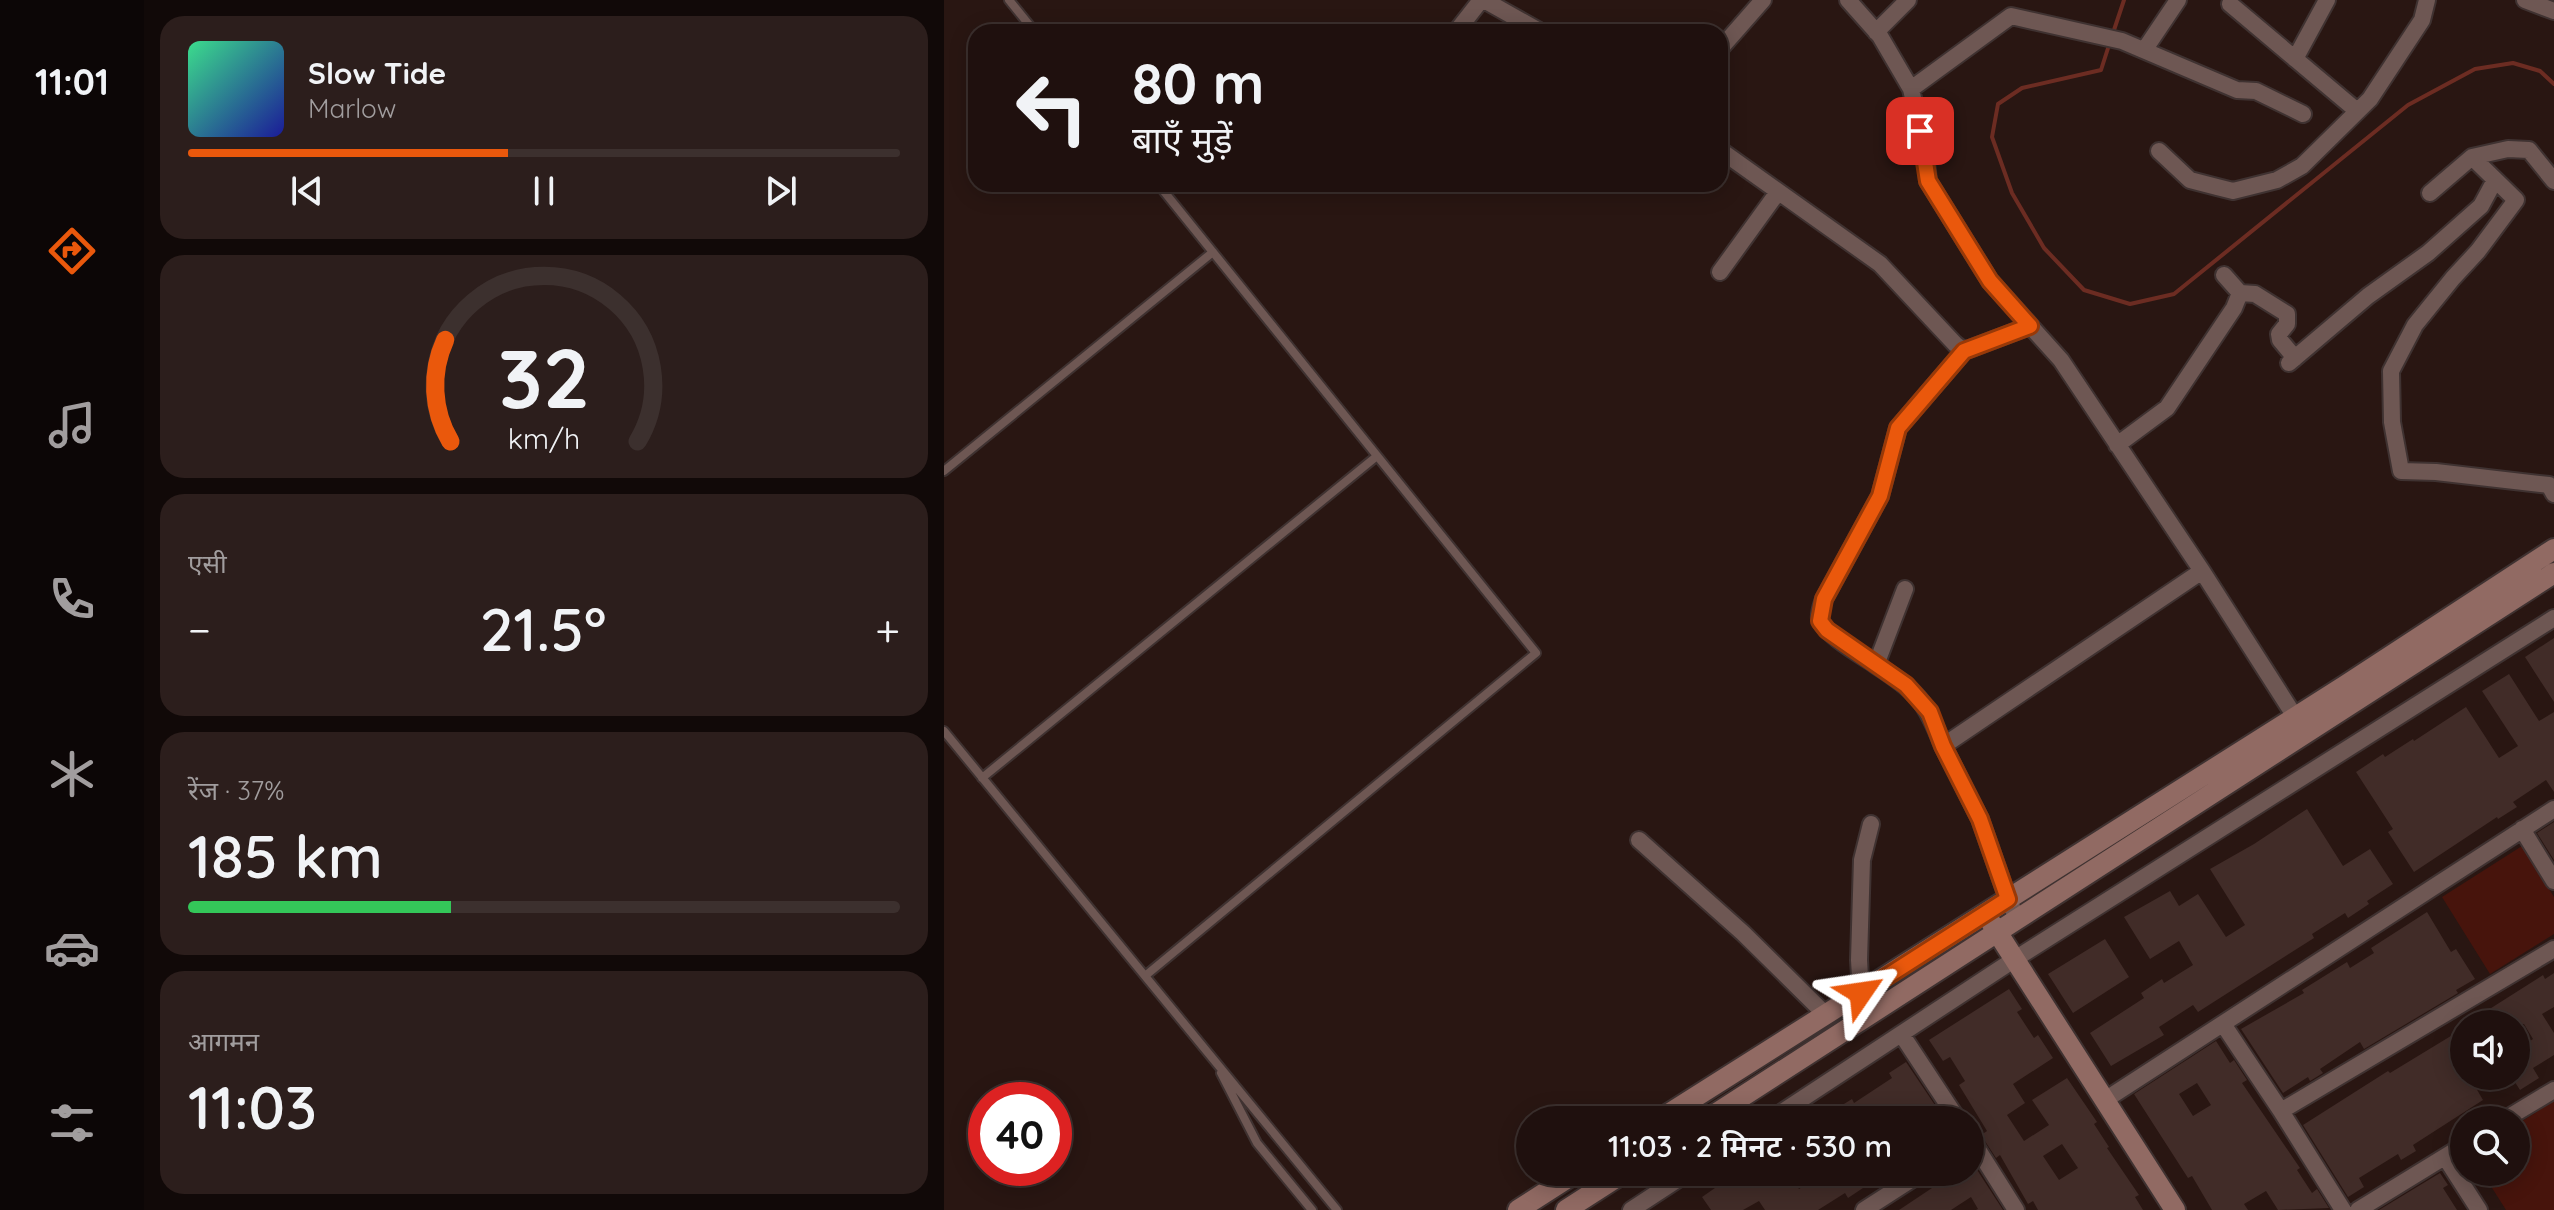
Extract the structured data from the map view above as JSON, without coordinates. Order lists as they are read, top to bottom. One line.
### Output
{"page":{"tabs":"11:01","turn":["80 m","बाएँ मुड़ें"],"song":["Slow Tide","Marlow"],"tile":["एसी",["रेंज · 37%","185 km"],["आगमन","11:03"]],"heat":["−","21.5°","+"],"limit":"40","trip":"11:03 · 2 मिनट · 530 m","gauge":["32","km/h"]}}
